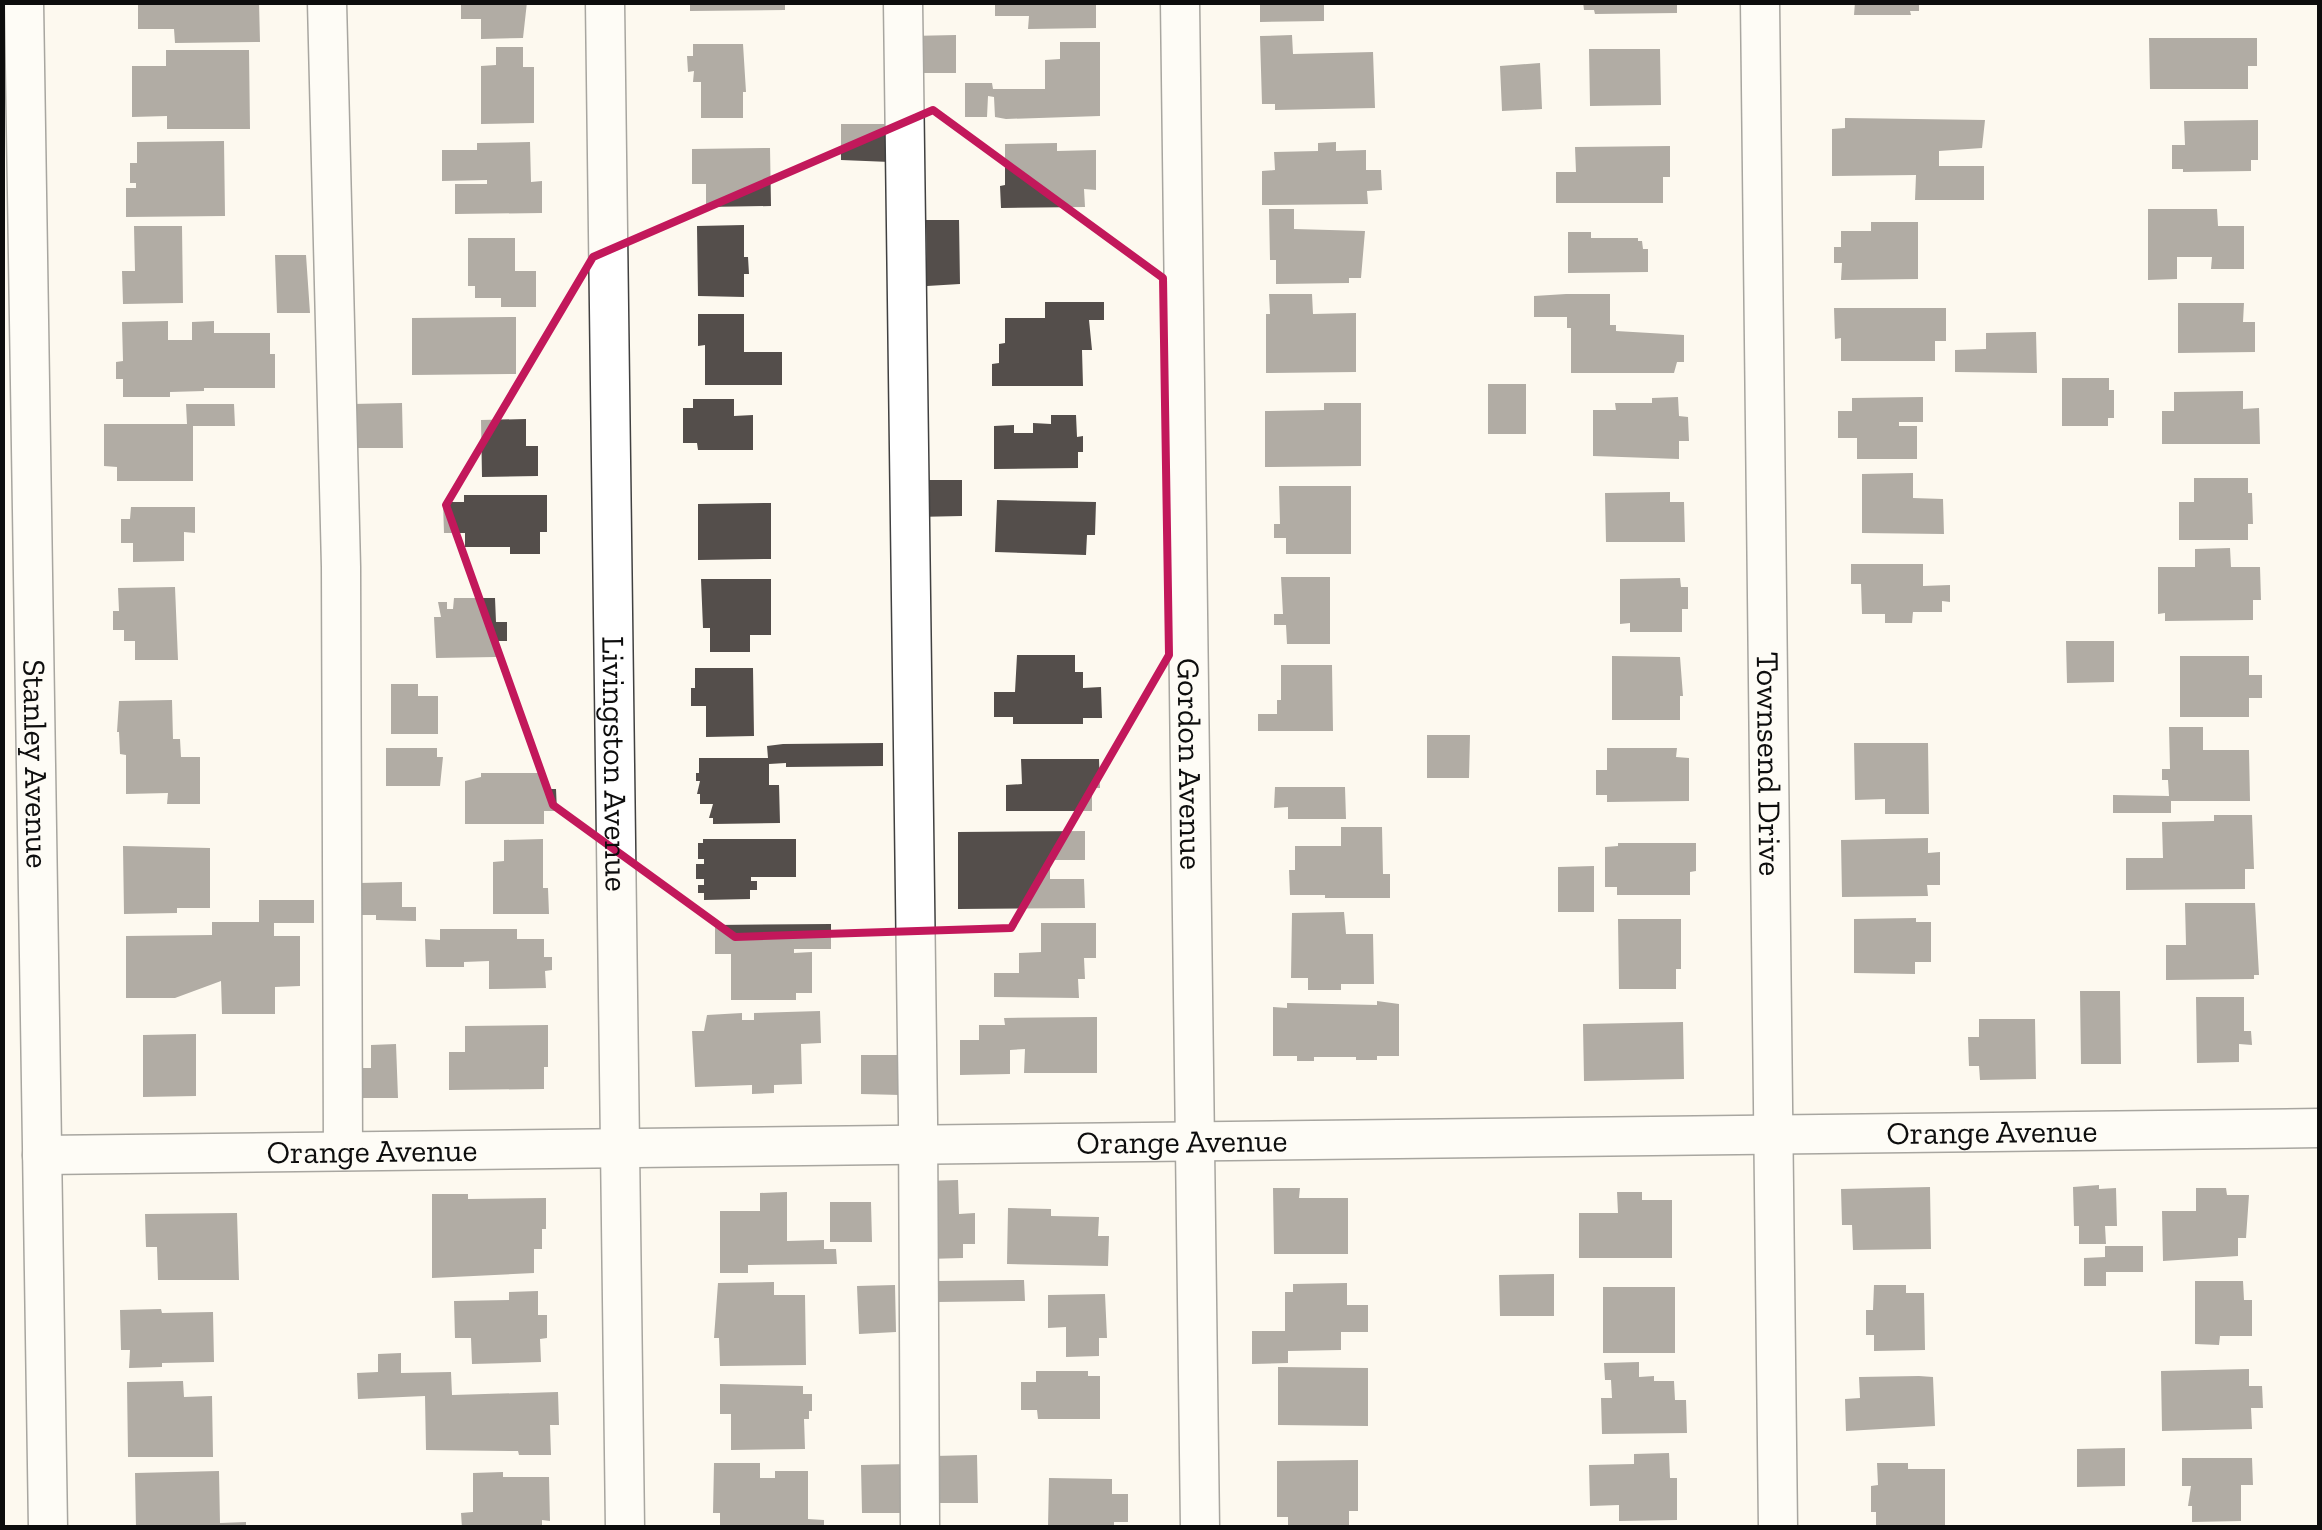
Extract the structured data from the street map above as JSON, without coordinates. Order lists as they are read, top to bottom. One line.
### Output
{"streets":{"street":["Stanley Avenue","Livingston Avenue","Gordon Avenue","Townsend Drive","Orange Avenue"]},"crossings":[["Stanley Avenue","Orange Avenue"],["Livingston Avenue","Orange Avenue"],["Gordon Avenue","Orange Avenue"],["Townsend Drive","Orange Avenue"]]}
